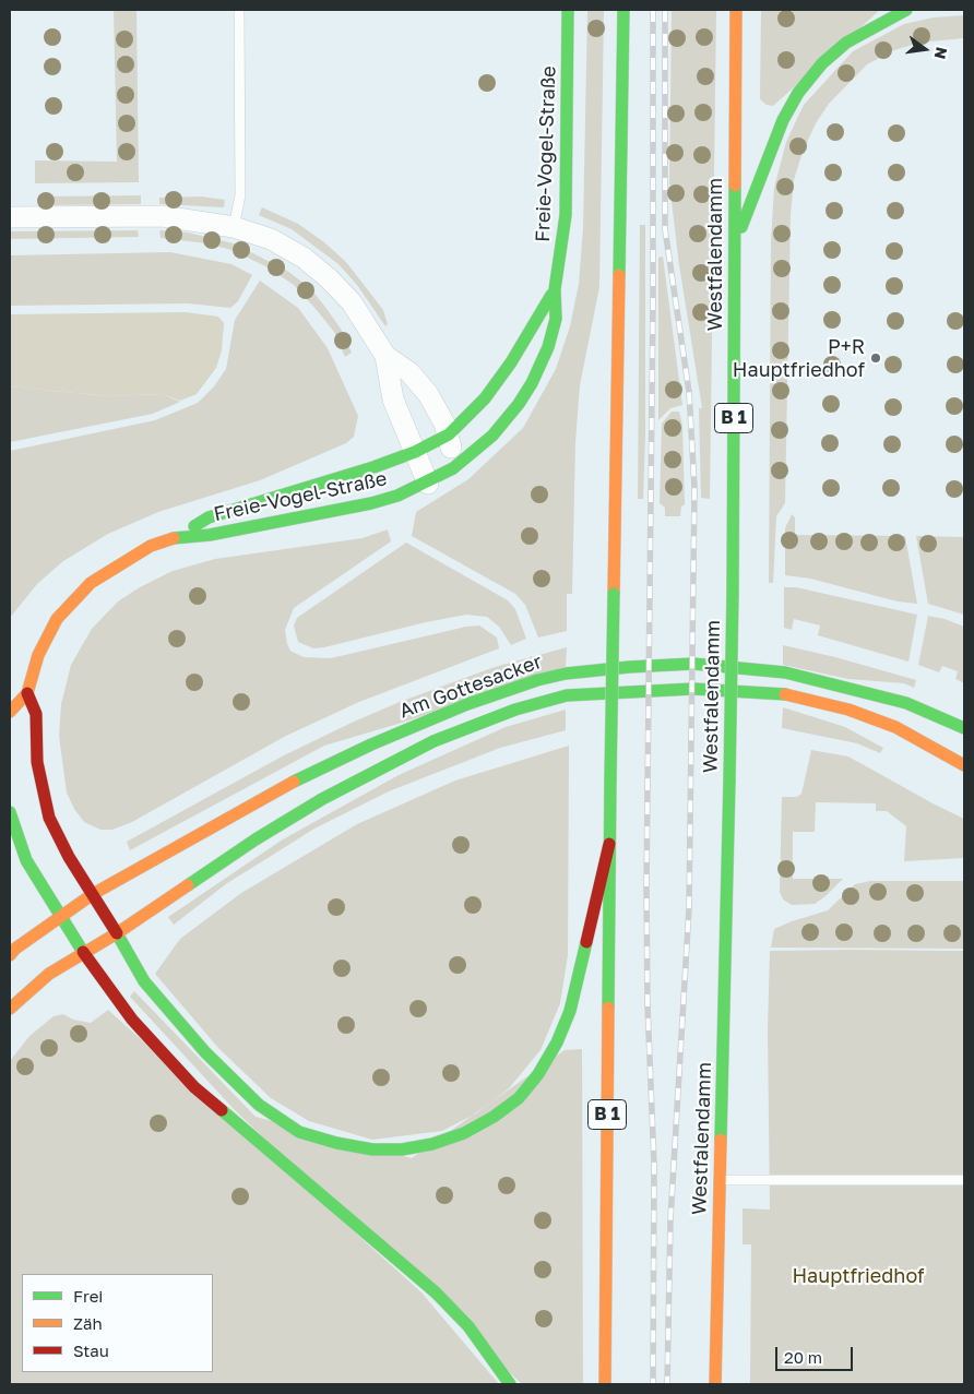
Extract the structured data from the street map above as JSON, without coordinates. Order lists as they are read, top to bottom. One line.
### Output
{"streets":{"main road":["Freie-Vogel-Straße","Westfalendamm","B 1","Am Gottesacker"]},"parks":["Hauptfriedhof"],"places":["P+R Hauptfriedhof"],"legend":["Frei","Zäh","Stau"],"scale_bar":"20 m","north":"right"}
